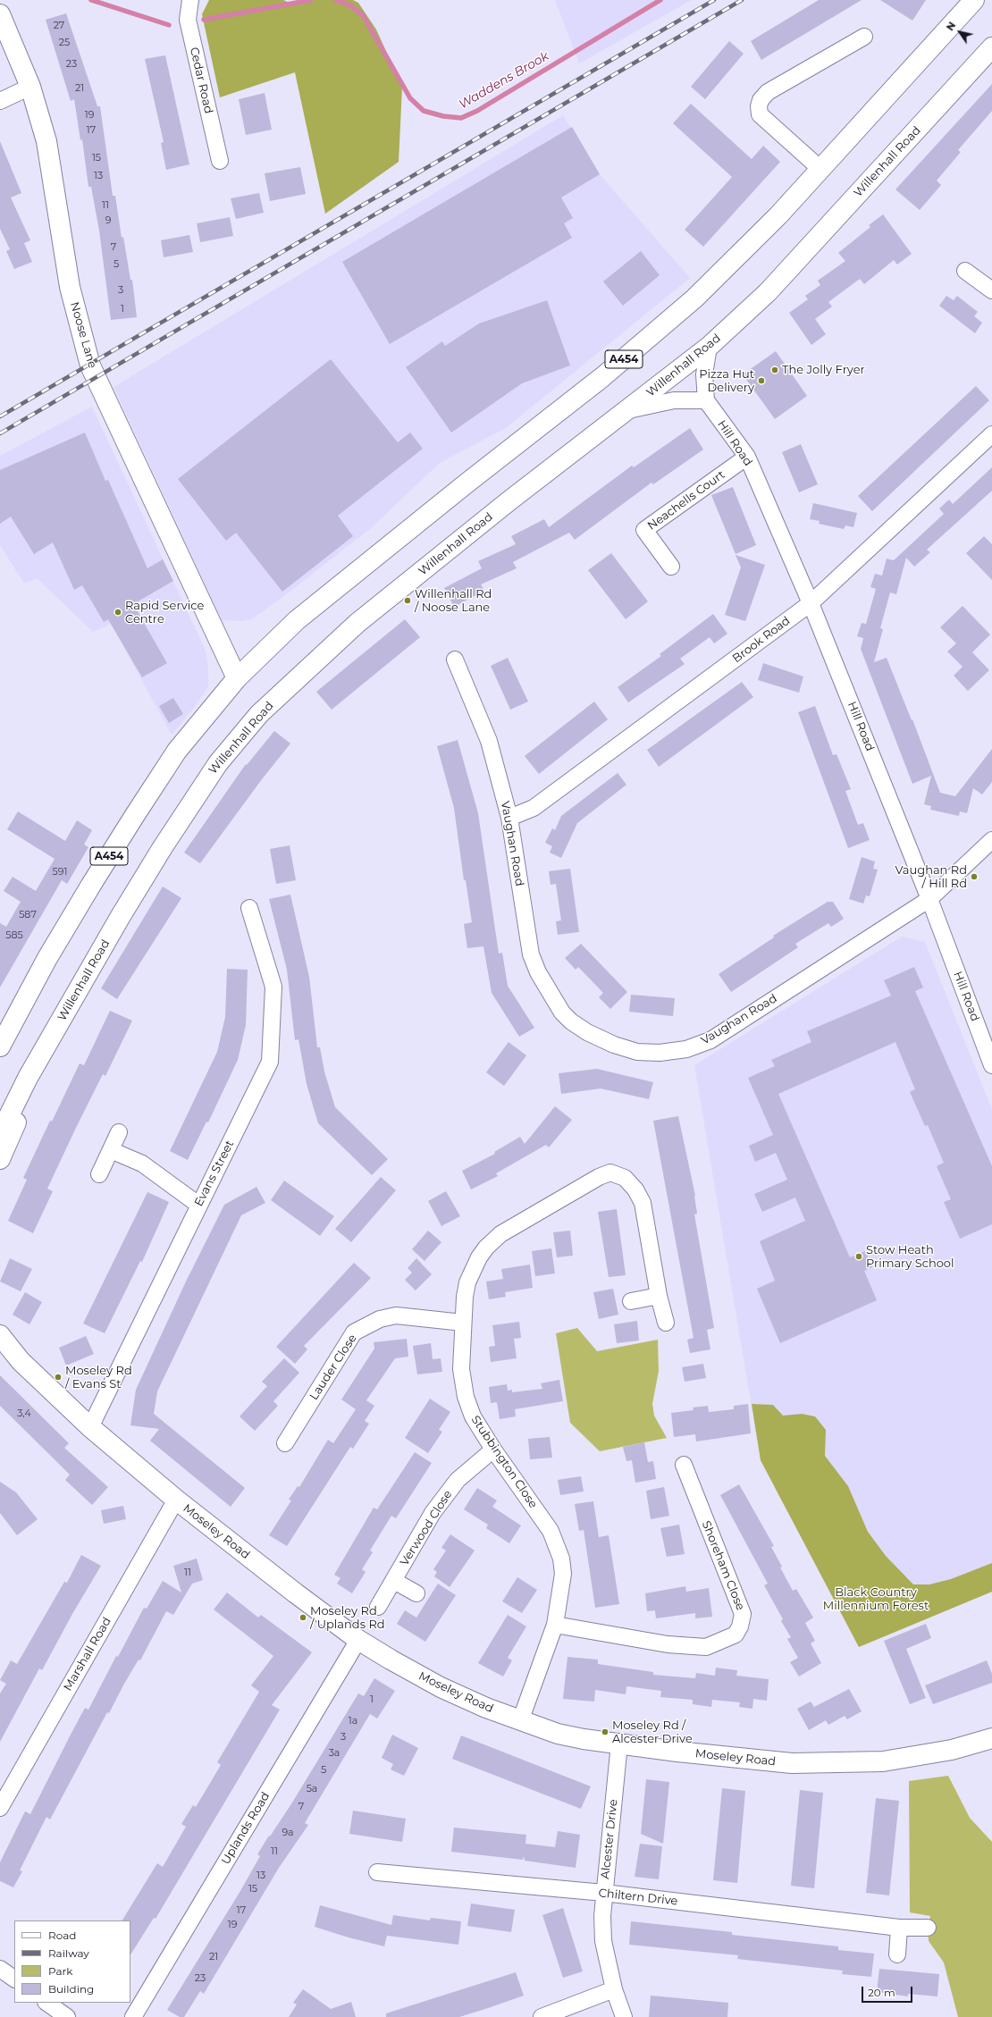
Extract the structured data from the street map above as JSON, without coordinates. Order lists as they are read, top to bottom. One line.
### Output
{"streets":{"main road":["Willenhall Road","Noose Lane","A454","Moseley Road"],"street":["Cedar Road","Hill Road","Neachells Court","Brook Road","Vaughan Road","Evans Street","Lauder Close","Stubbington Close","Verwood Close","Shoreham Close","Marshall Road","Uplands Road","Alcester Drive","Chiltern Drive"]},"crossings":[["Noose Lane","A454"],["Hill Road","Neachells Court"],["Hill Road","Brook Road"],["Hill Road","Vaughan Road"],["Brook Road","Vaughan Road"],["Evans Street","Moseley Road"],["Lauder Close","Stubbington Close"],["Stubbington Close","Verwood Close"],["Stubbington Close","Moseley Road"],["Stubbington Close","Shoreham Close"],["Moseley Road","Marshall Road"],["Moseley Road","Uplands Road"],["Moseley Road","Alcester Drive"],["Alcester Drive","Chiltern Drive"]],"water":["Waddens Brook"],"parks":["Black Country Millennium Forest"],"places":["The Jolly Fryer","Pizza Hut Delivery","Willenhall Rd / Noose Lane","Rapid Service Centre","Vaughan Rd / Hill Rd","Stow Heath Primary School","Moseley Rd / Evans St","Moseley Rd / Uplands Rd","Moseley Rd / Alcester Drive"],"house_numbers":["27","25","23","21","19","17","15","13","11","9","7","5","3","1","591","587","585","3,4","11","1","1a","3","3a","5","5a","7","9a","11","13","15","17","19","21","23"],"legend":["Road","Railway","Park","Building"],"scale_bar":"20 m","north":"top left"}
